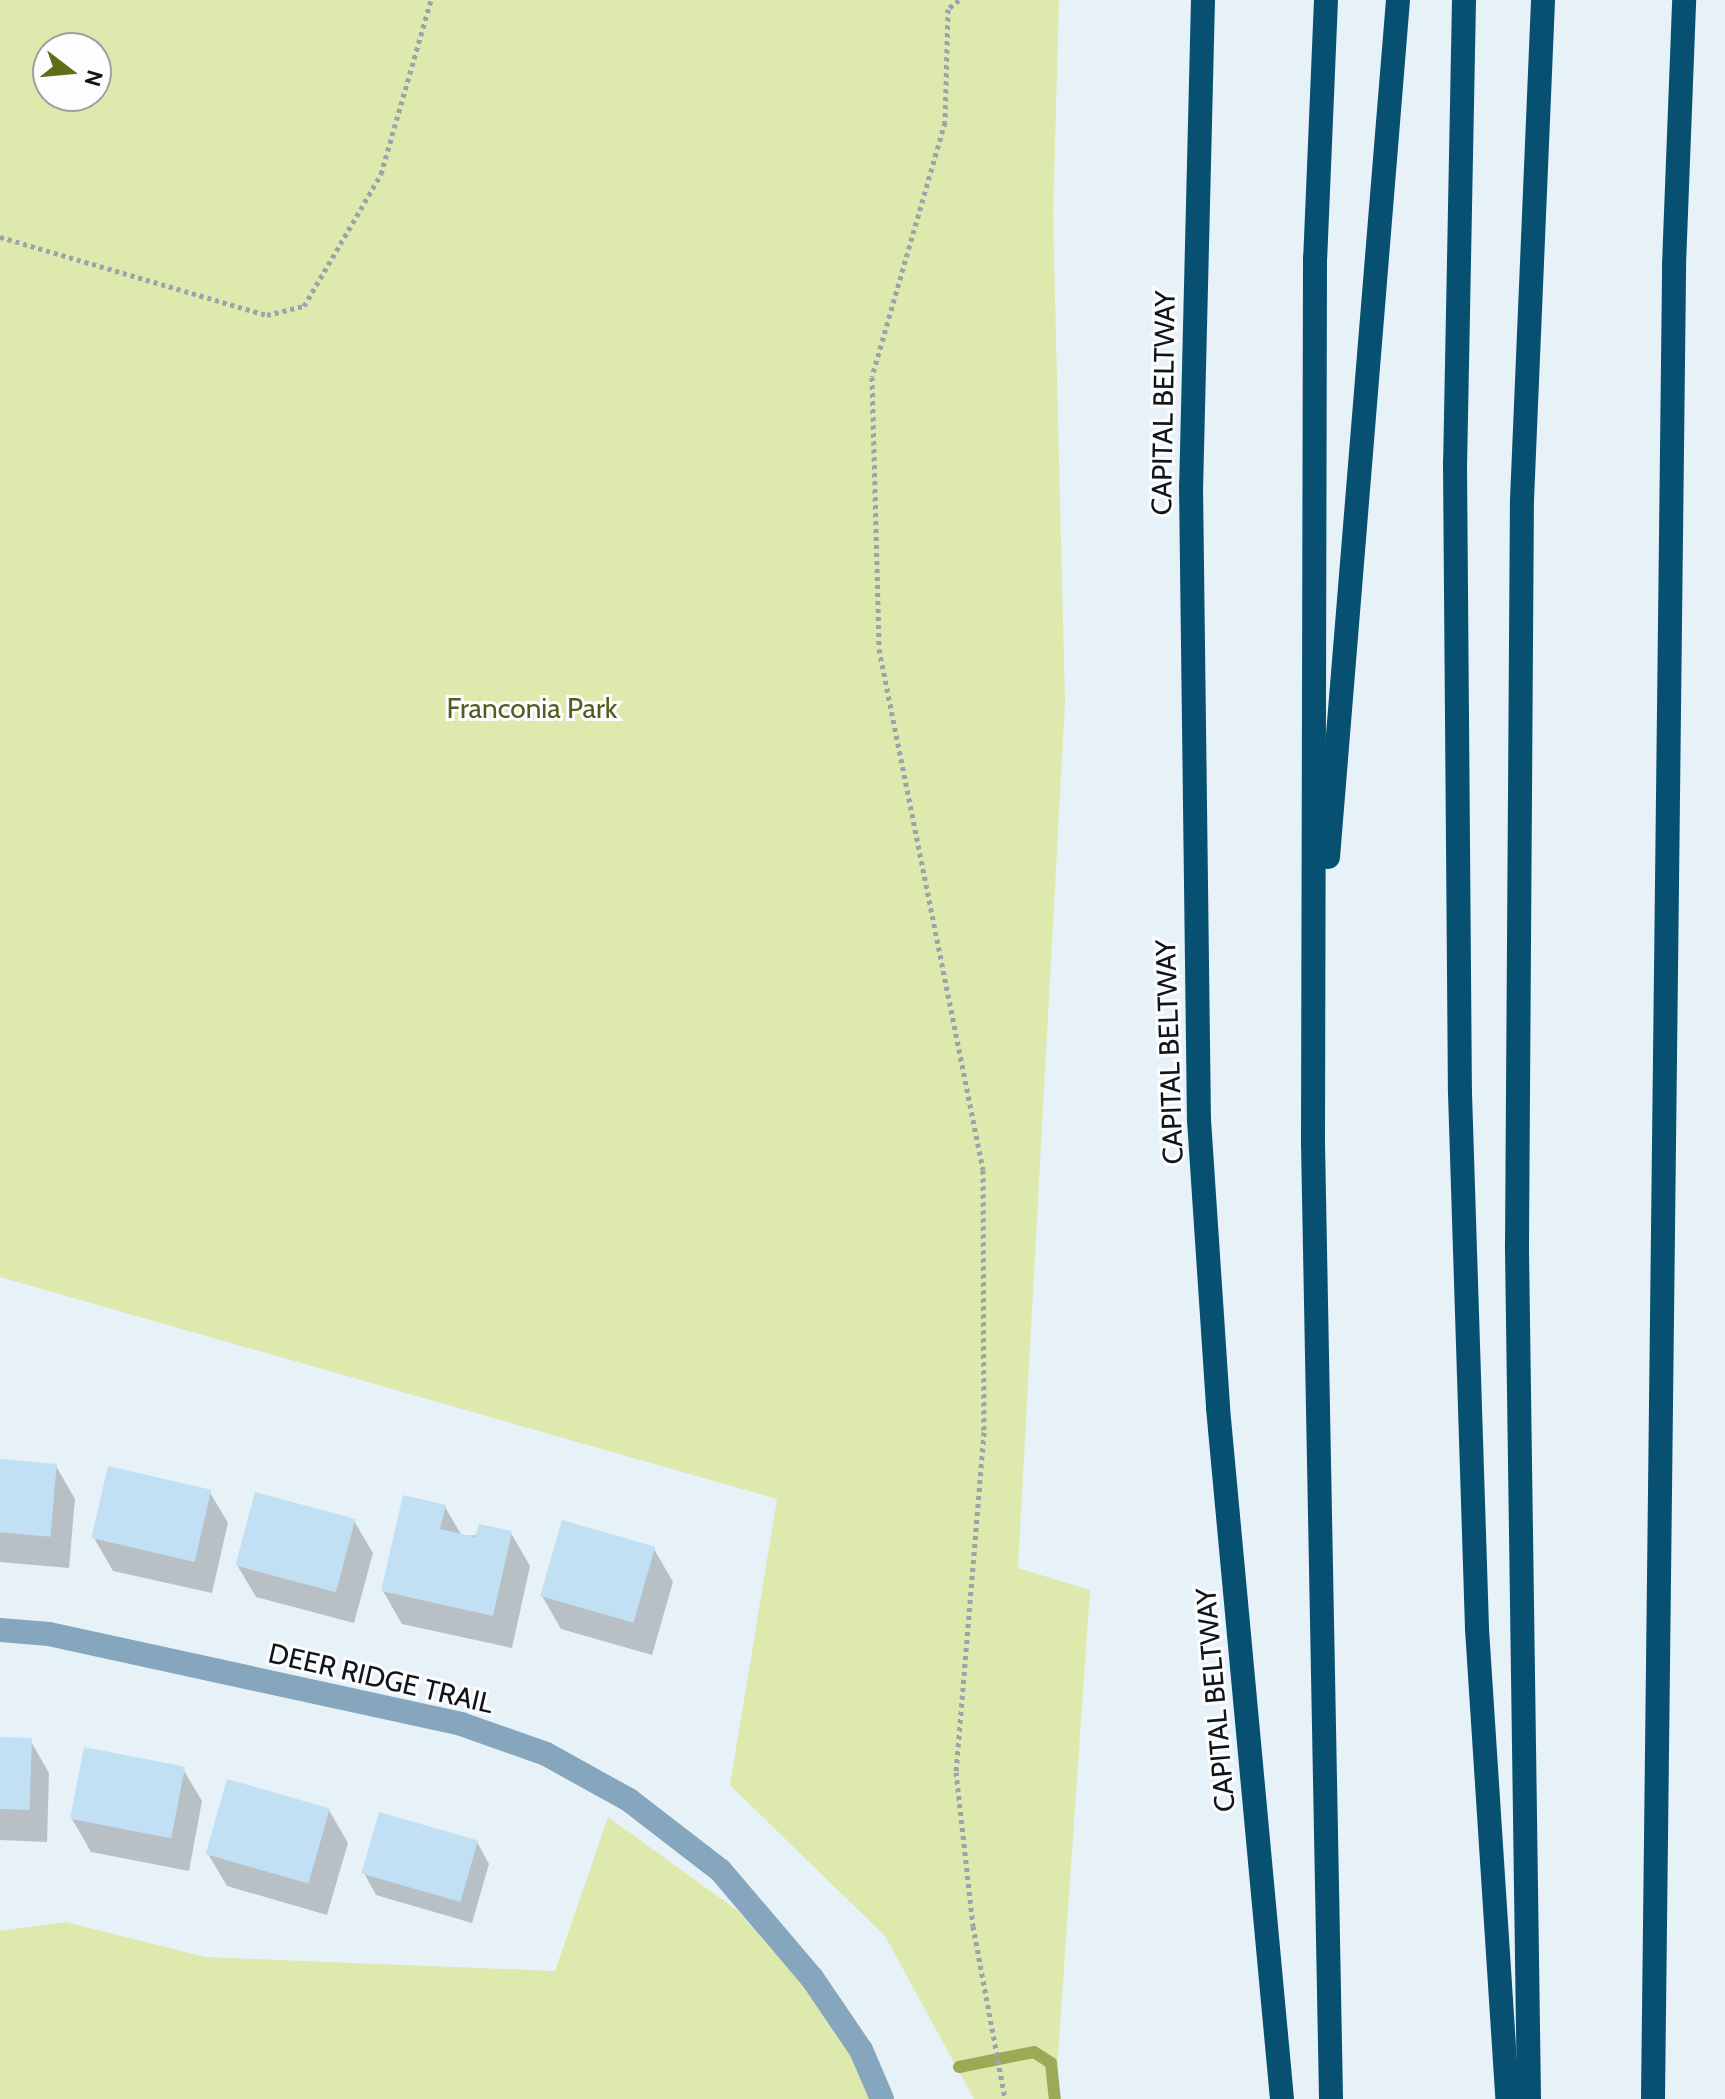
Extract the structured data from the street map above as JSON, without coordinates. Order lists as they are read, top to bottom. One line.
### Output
{"streets":{"highway":["CAPITAL BELTWAY"],"street":["DEER RIDGE TRAIL"]},"parks":["Franconia Park"],"north":"right"}
